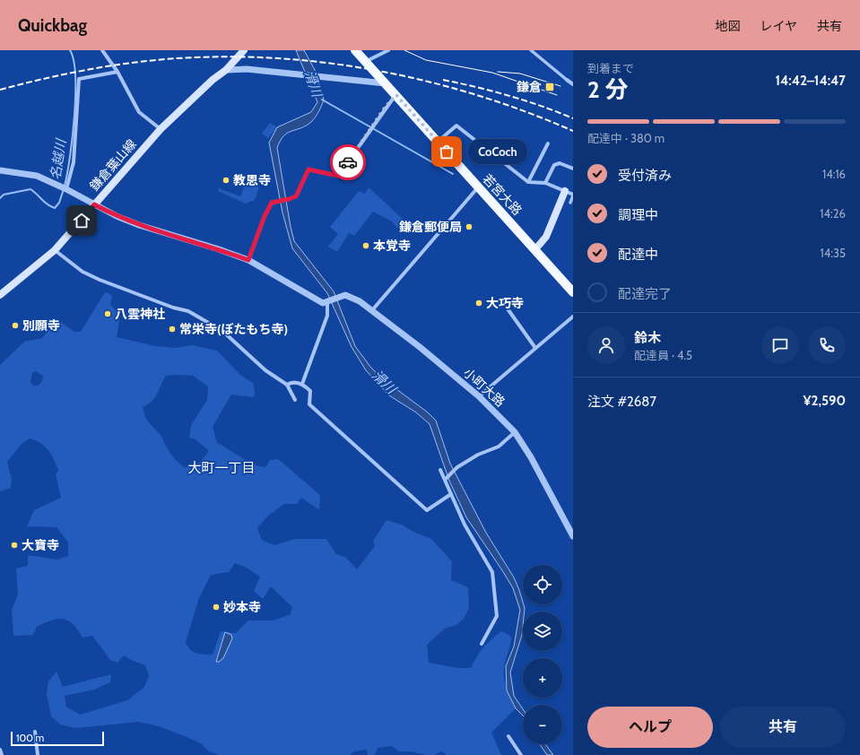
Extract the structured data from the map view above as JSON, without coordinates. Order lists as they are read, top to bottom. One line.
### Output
{"streets":{"main road":["鎌倉葉山線","若宮大路"],"street":["小町大路"]},"districts":["大町一丁目"],"water":["滑川","名越川"],"places":{"transit":["鎌倉"],"other":["CoCoch","教恩寺","鎌倉郵便局","本覚寺","大巧寺","八雲神社","別願寺","常栄寺(ぼたもち寺)","大寶寺","妙本寺"]},"scale_bar":"100 m","page":{"header":"Quickbag","nav":["地図","レイヤ","共有"],"heading":["2 分","到着まで","14:42–14:47"],"panel":["鈴木","配達員 · 4.5","注文 #2687","¥2,590"],"bar":"配達中 · 380 m","bubble":"CoCoch","list":[["受付済み","14:16"],["調理中","14:26"],["配達中","14:35"],"配達完了"],"map_buttons":["+","−"],"buttons":["ヘルプ","共有"],"scale":"100 m"}}
